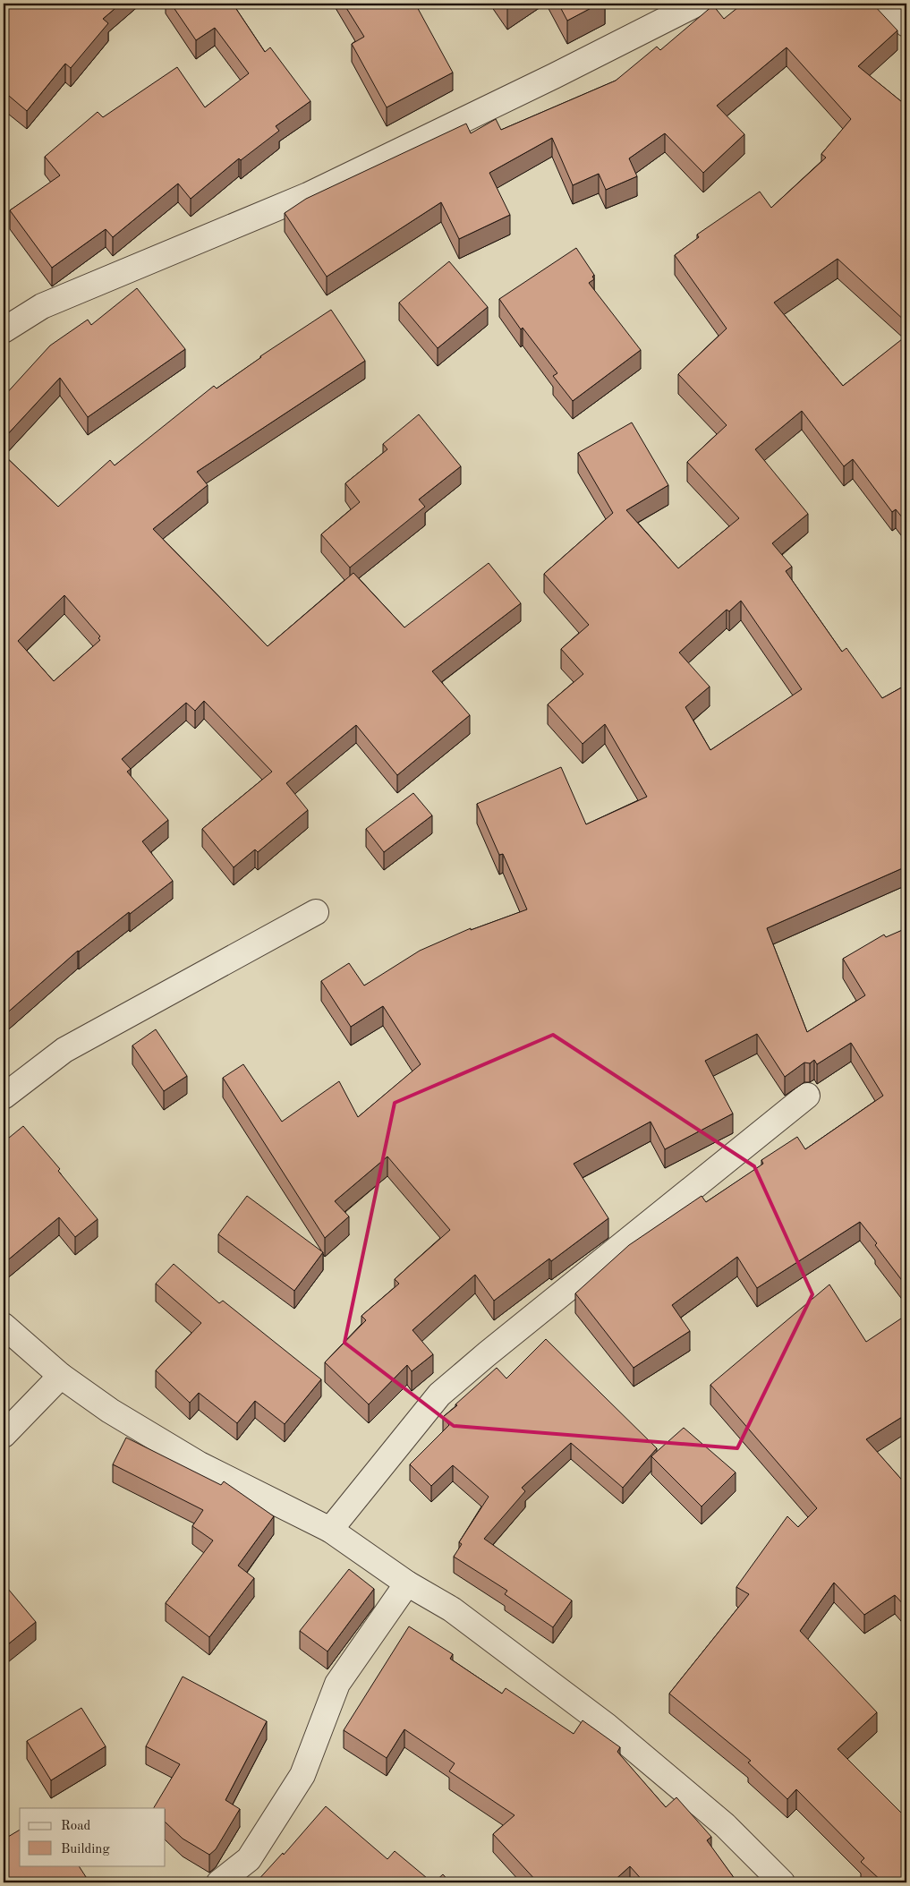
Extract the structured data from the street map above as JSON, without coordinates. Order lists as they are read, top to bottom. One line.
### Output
{"legend":["Road","Building"]}
